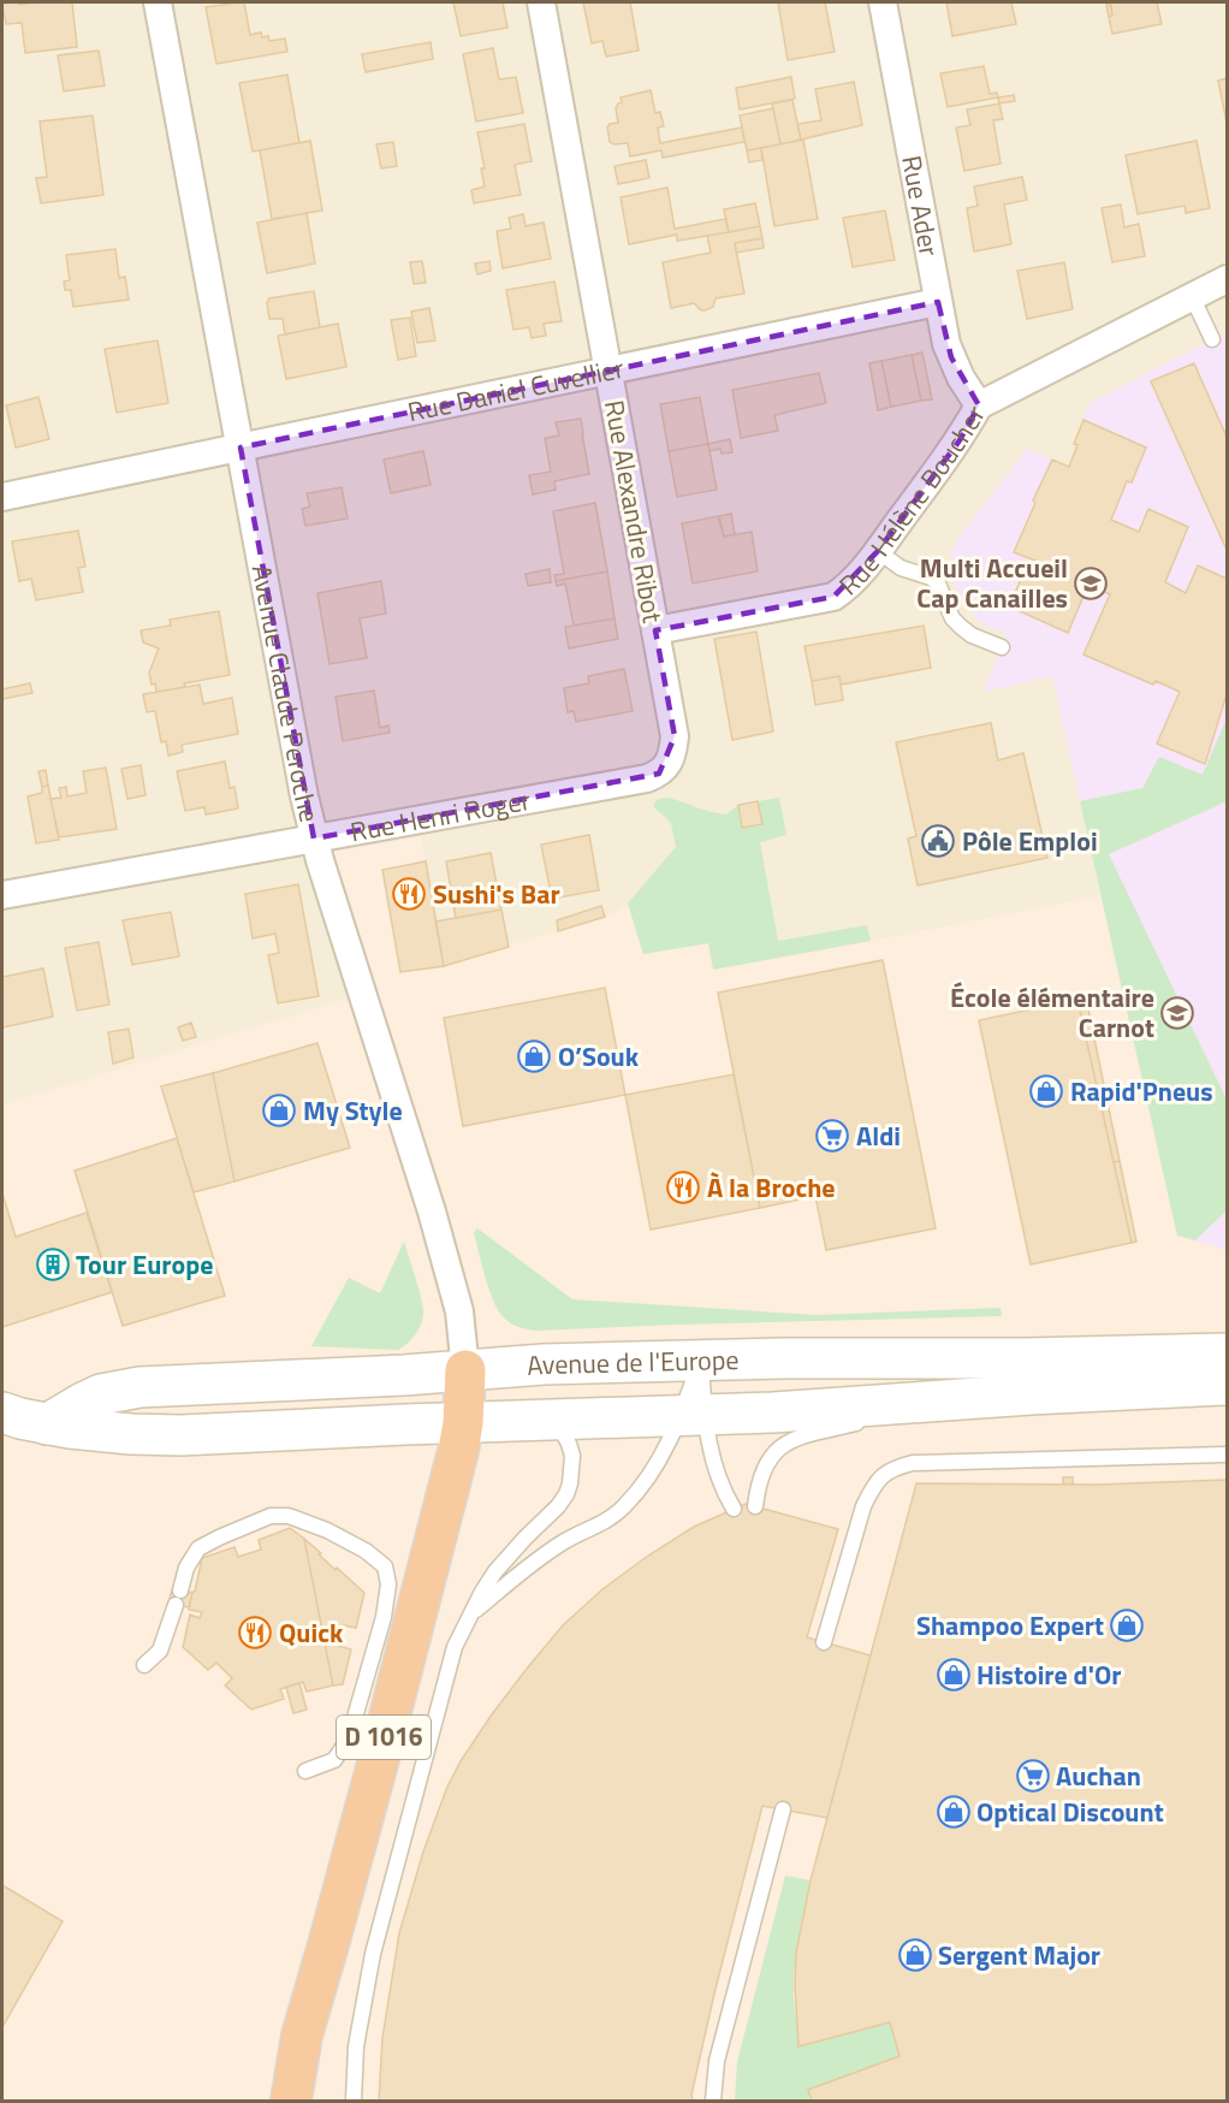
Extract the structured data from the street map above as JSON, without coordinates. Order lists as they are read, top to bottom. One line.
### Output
{"streets":{"highway":["D 1016"],"street":["Rue Ader","Rue Daniel Cuvellier","Rue Hélène Boucher","Rue Alexandre Ribot","Avenue Claude Peroche","Rue Henri Roger","Avenue de l'Europe"]},"crossings":[["Rue Ader","Rue Daniel Cuvellier"],["Rue Ader","Rue Hélène Boucher"],["Rue Daniel Cuvellier","Rue Alexandre Ribot"],["Rue Daniel Cuvellier","Avenue Claude Peroche"],["Rue Hélène Boucher","Rue Alexandre Ribot"],["Rue Alexandre Ribot","Rue Henri Roger"],["Avenue Claude Peroche","Rue Henri Roger"],["Avenue Claude Peroche","Avenue de l'Europe"],["Avenue Claude Peroche","D 1016"],["Avenue de l'Europe","D 1016"]],"places":{"school or university":["Multi Accueil Cap Canailles","École élémentaire Carnot"],"public building":["Pôle Emploi"],"restaurant":["Sushi's Bar","À la Broche","Quick"],"shop":["O’Souk","Rapid'Pneus","My Style","Shampoo Expert","Histoire d'Or","Optical Discount","Sergent Major"],"supermarket":["Aldi","Auchan"],"building":["Tour Europe"]}}
